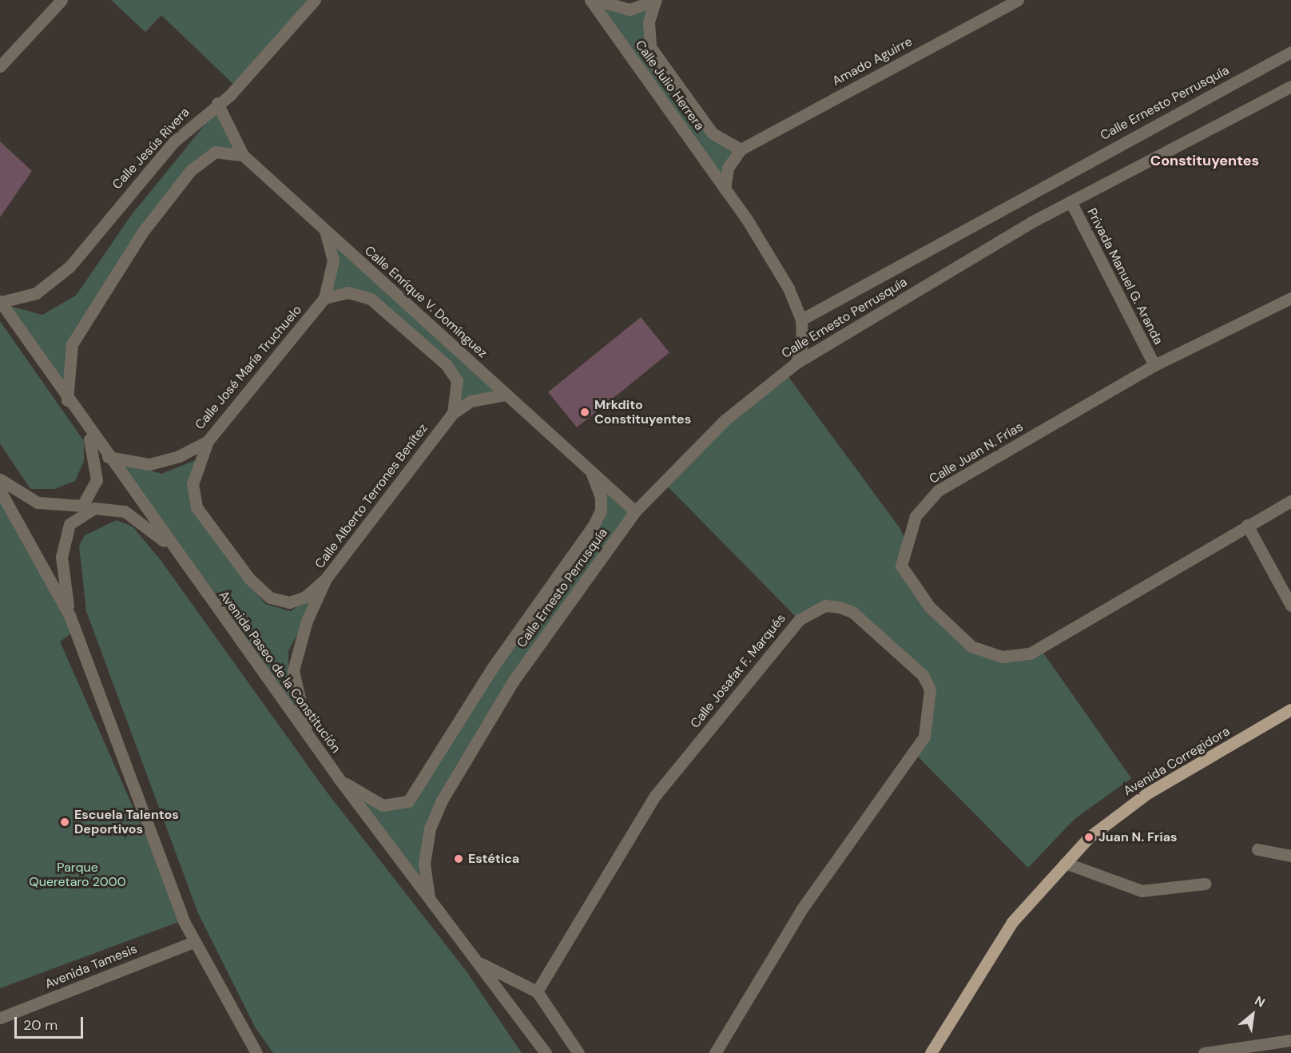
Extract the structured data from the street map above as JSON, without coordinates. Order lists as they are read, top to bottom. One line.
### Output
{"streets":{"main road":["Avenida Corregidora"],"street":["Amado Aguirre","Calle Julio Herrera","Calle Ernesto Perrusquía","Calle Jesús Rivera","Privada Manuel G. Aranda","Calle Enríque V. Domínguez","Calle José María Truchuelo","Calle Juan N. Frías","Calle Alberto Terrones Benítez","Calle Josafat F. Marqués","Avenida Paseo de la Constitución","Avenida Tamesis"]},"crossings":[["Amado Aguirre","Calle Julio Herrera"],["Calle Julio Herrera","Calle Ernesto Perrusquía"],["Calle Ernesto Perrusquía","Privada Manuel G. Aranda"],["Calle Ernesto Perrusquía","Calle Enríque V. Domínguez"],["Calle Ernesto Perrusquía","Avenida Paseo de la Constitución"],["Calle Jesús Rivera","Calle Enríque V. Domínguez"],["Calle Jesús Rivera","Avenida Paseo de la Constitución"],["Privada Manuel G. Aranda","Calle Juan N. Frías"],["Calle José María Truchuelo","Avenida Paseo de la Constitución"],["Calle Alberto Terrones Benítez","Avenida Paseo de la Constitución"]],"districts":["Constituyentes"],"parks":["Parque Queretaro 2000"],"places":["Mrkdito Constituyentes","Escuela Talentos Deportivos","Juan N. Frías","Estética"],"scale_bar":"20 m","north":"top right"}
